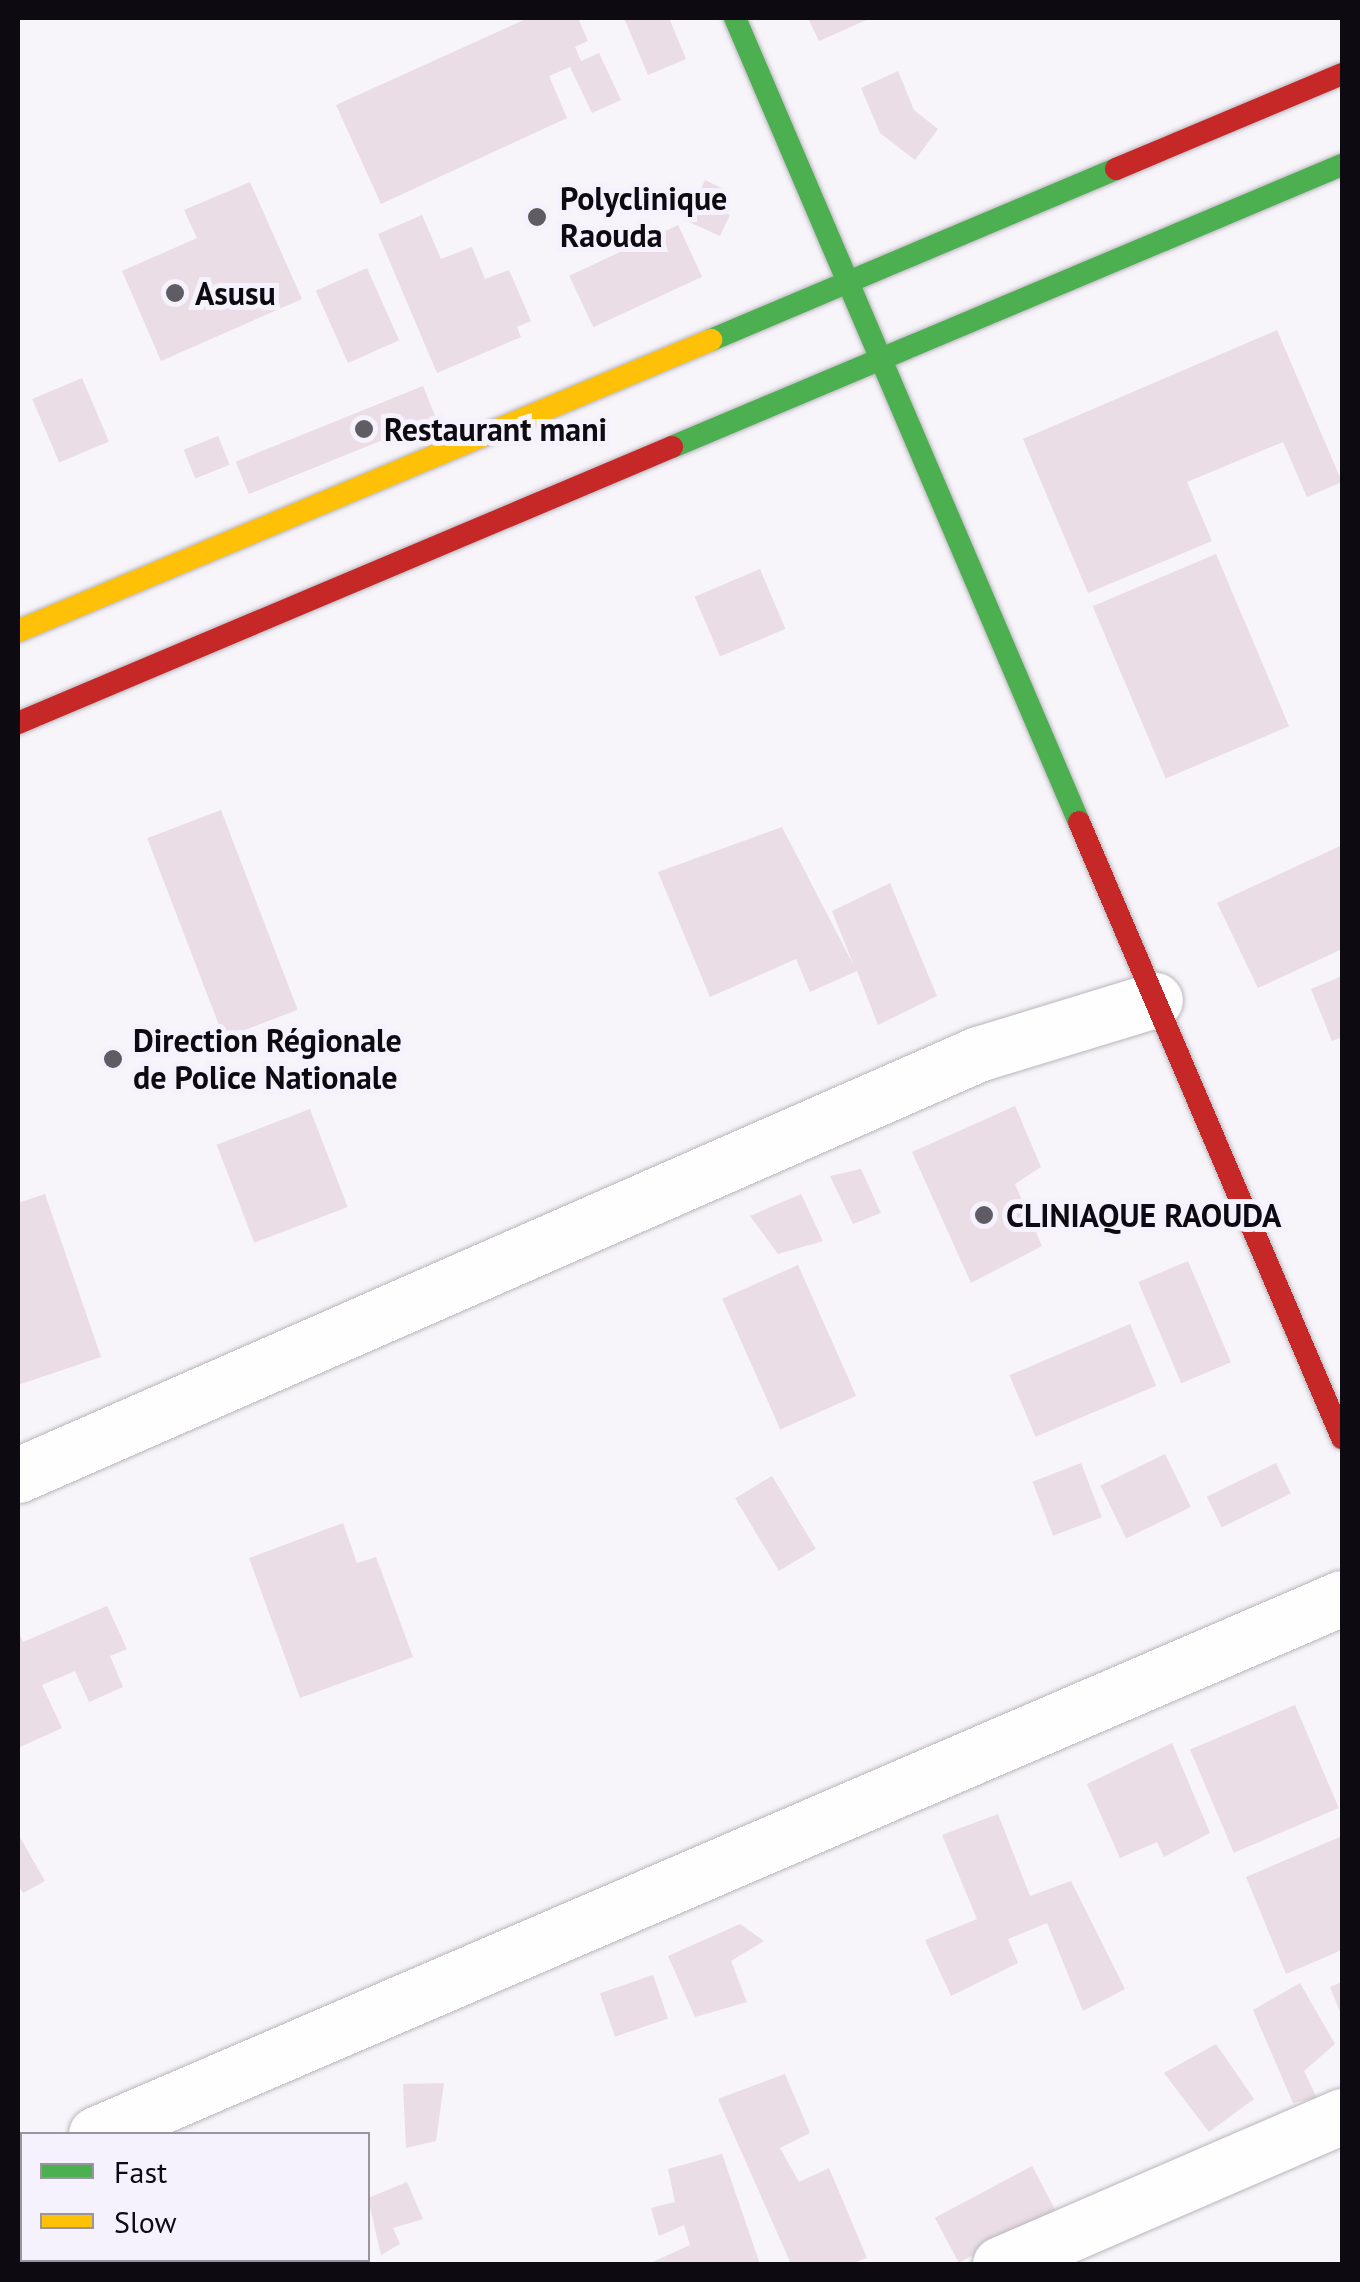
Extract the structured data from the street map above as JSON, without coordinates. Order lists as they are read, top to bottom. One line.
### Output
{"places":["Polyclinique Raouda","Asusu","Restaurant mani","Direction Régionale de Police Nationale","CLINIAQUE RAOUDA"],"legend":["Fast","Slow"]}
